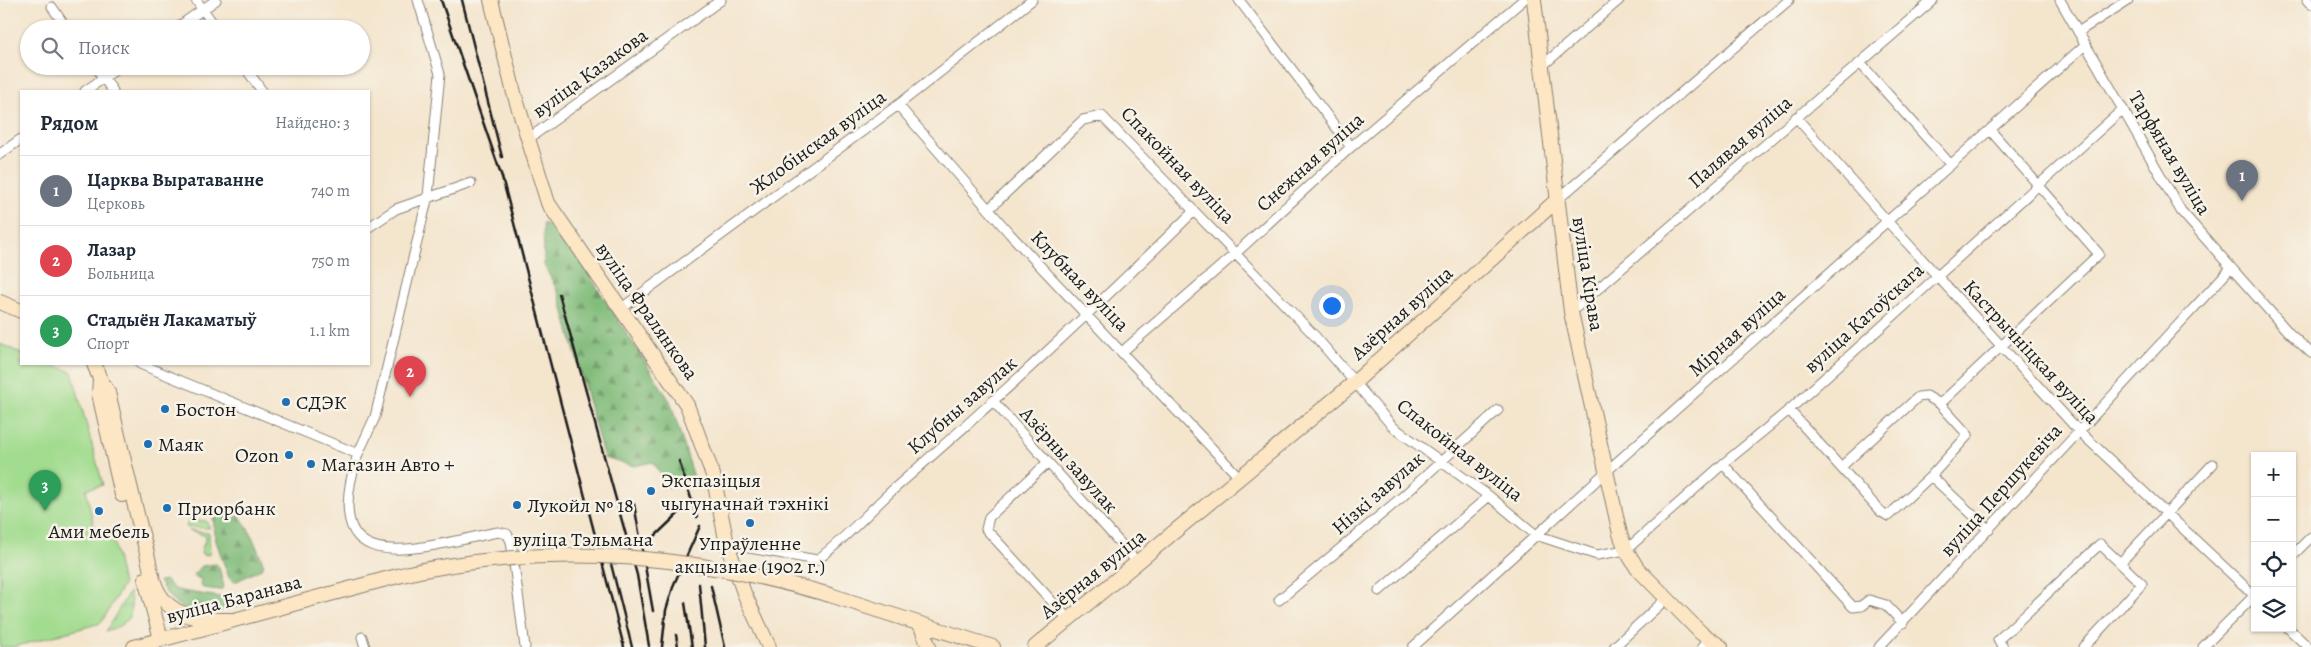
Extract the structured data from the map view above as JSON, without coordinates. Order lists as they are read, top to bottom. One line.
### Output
{"streets":{"main road":["вуліца Кірава","вуліца Фралянкова","Азёрная вуліца","вуліца Тэльмана","вуліца Баранава"],"street":["вуліца Казакова","Жлобінская вуліца","Палявая вуліца","Тарфяная вуліца","Снежная вуліца","Спакойная вуліца","Клубная вуліца","вуліца Катоўскага","Мірная вуліца","Кастрычніцкая вуліца","Клубны завулак","Азёрны завулак","вуліца Першукевіча","Нізкі завулак"]},"crossings":[["вуліца Казакова","вуліца Фралянкова"],["Жлобінская вуліца","Клубная вуліца"],["Жлобінская вуліца","вуліца Фралянкова"],["Палявая вуліца","вуліца Кірава"],["Палявая вуліца","Кастрычніцкая вуліца"],["Тарфяная вуліца","вуліца Катоўскага"],["Тарфяная вуліца","Мірная вуліца"],["Тарфяная вуліца","вуліца Першукевіча"],["Снежная вуліца","Спакойная вуліца"],["Снежная вуліца","Клубная вуліца"],["Спакойная вуліца","вуліца Кірава"],["Спакойная вуліца","Клубная вуліца"],["Спакойная вуліца","Азёрная вуліца"],["Спакойная вуліца","вуліца Катоўскага"],["Спакойная вуліца","Мірная вуліца"],["Спакойная вуліца","Клубны завулак"],["Спакойная вуліца","Нізкі завулак"],["вуліца Кірава","Азёрная вуліца"],["вуліца Кірава","вуліца Катоўскага"],["вуліца Кірава","Мірная вуліца"],["Клубная вуліца","Азёрная вуліца"],["Клубная вуліца","Клубны завулак"],["вуліца Фралянкова","Клубны завулак"],["Азёрная вуліца","Азёрны завулак"],["вуліца Катоўскага","Кастрычніцкая вуліца"],["Мірная вуліца","Кастрычніцкая вуліца"],["Кастрычніцкая вуліца","вуліца Першукевіча"],["Клубны завулак","Азёрны завулак"],["вуліца Тэльмана","вуліца Баранава"]],"places":["СДЭК","Бостон","Маяк","Ozon","Магазин Авто +","Экспазіцыя чыгуначнай тэхнікі","Лукойл № 18","Приорбанк","Ами мебель","Упраўленне акцызнае (1902 г.)"],"page":{"search":"Поиск","heading":["Рядом","Найдено: 3"],"list":[{"mark":"1","name":"Царква Выратаванне","note":"Церковь","value":"740 m"},{"mark":"2","name":"Лазар","note":"Больница","value":"750 m"},{"mark":"3","name":"Стадыён Лакаматыў","note":"Спорт","value":"1.1 km"}],"pins":["1","2","3"],"map_buttons":["+","−"]}}
